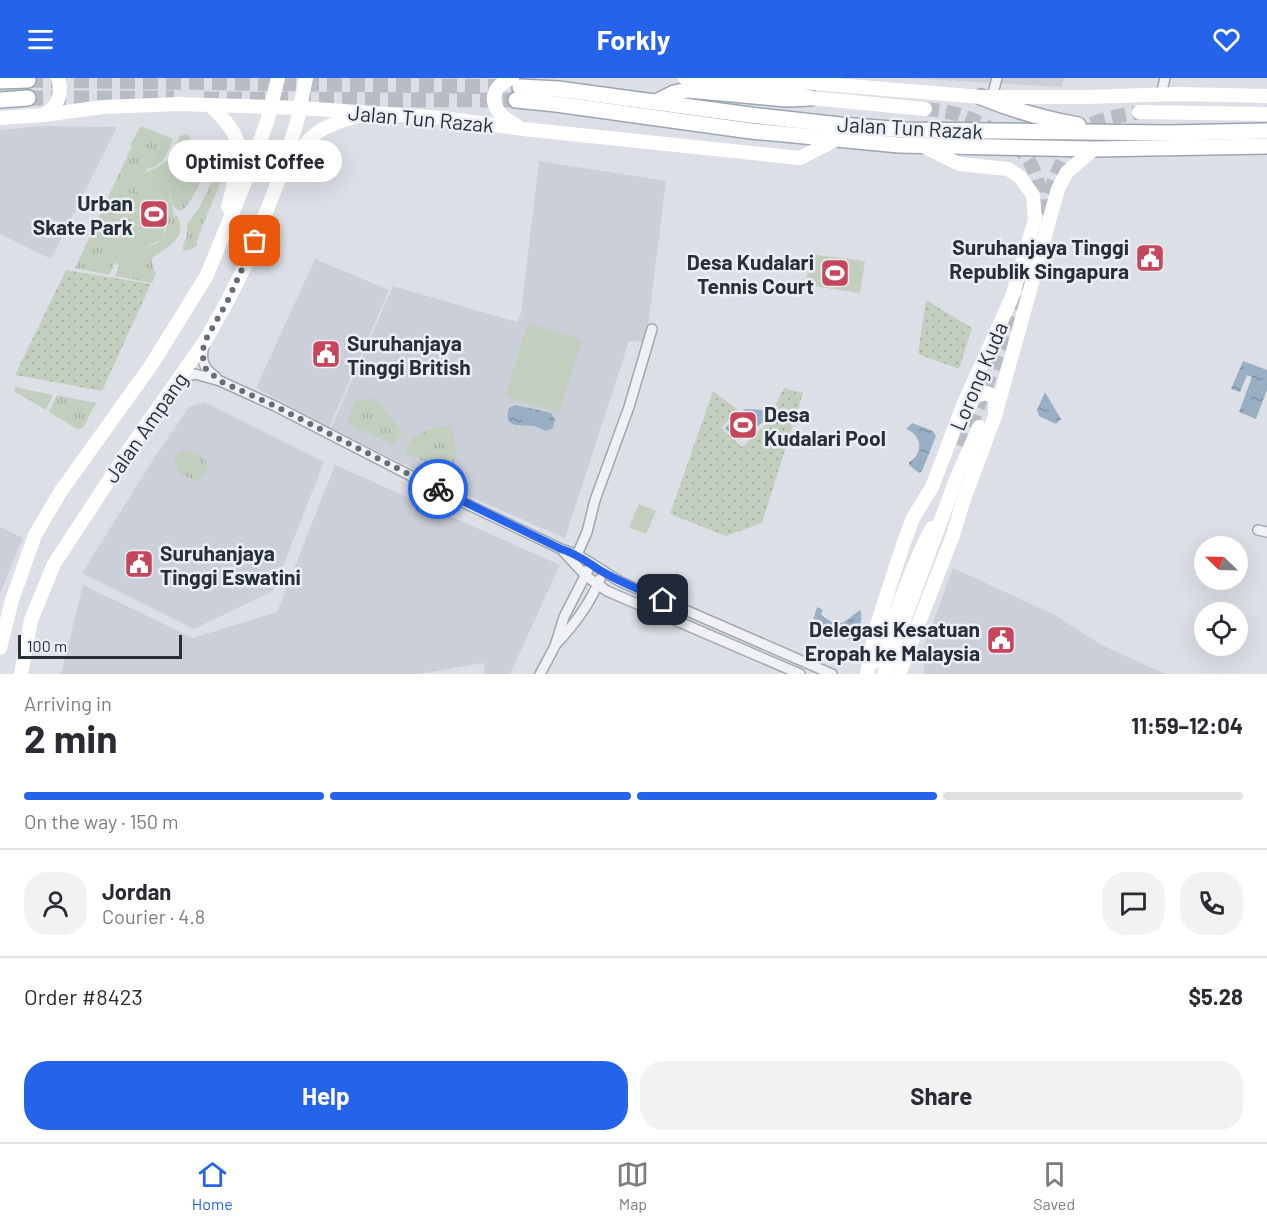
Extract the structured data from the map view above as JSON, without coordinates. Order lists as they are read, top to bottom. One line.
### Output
{"streets":{"main road":["Jalan Tun Razak","Lorong Kuda","Jalan Ampang"]},"crossings":[["Jalan Tun Razak","Lorong Kuda"],["Jalan Tun Razak","Jalan Ampang"]],"places":{"sports":["Urban Skate Park","Desa Kudalari Tennis Court","Desa Kudalari Pool"],"other":["Optimist Coffee"],"public building":["Suruhanjaya Tinggi Republik Singapura","Suruhanjaya Tinggi British","Suruhanjaya Tinggi Eswatini","Delegasi Kesatuan Eropah ke Malaysia"]},"scale_bar":"100 m","north":"top left","page":{"header":"Forkly","bubble":"Optimist Coffee","scale":"100 m","heading":["2 min","Arriving in","11:59–12:04"],"panel":["Jordan","Courier · 4.8","Order #8423","$5.28"],"bar":"On the way · 150 m","buttons":["Help","Share"],"tabs":["Home","Map","Saved"]}}
